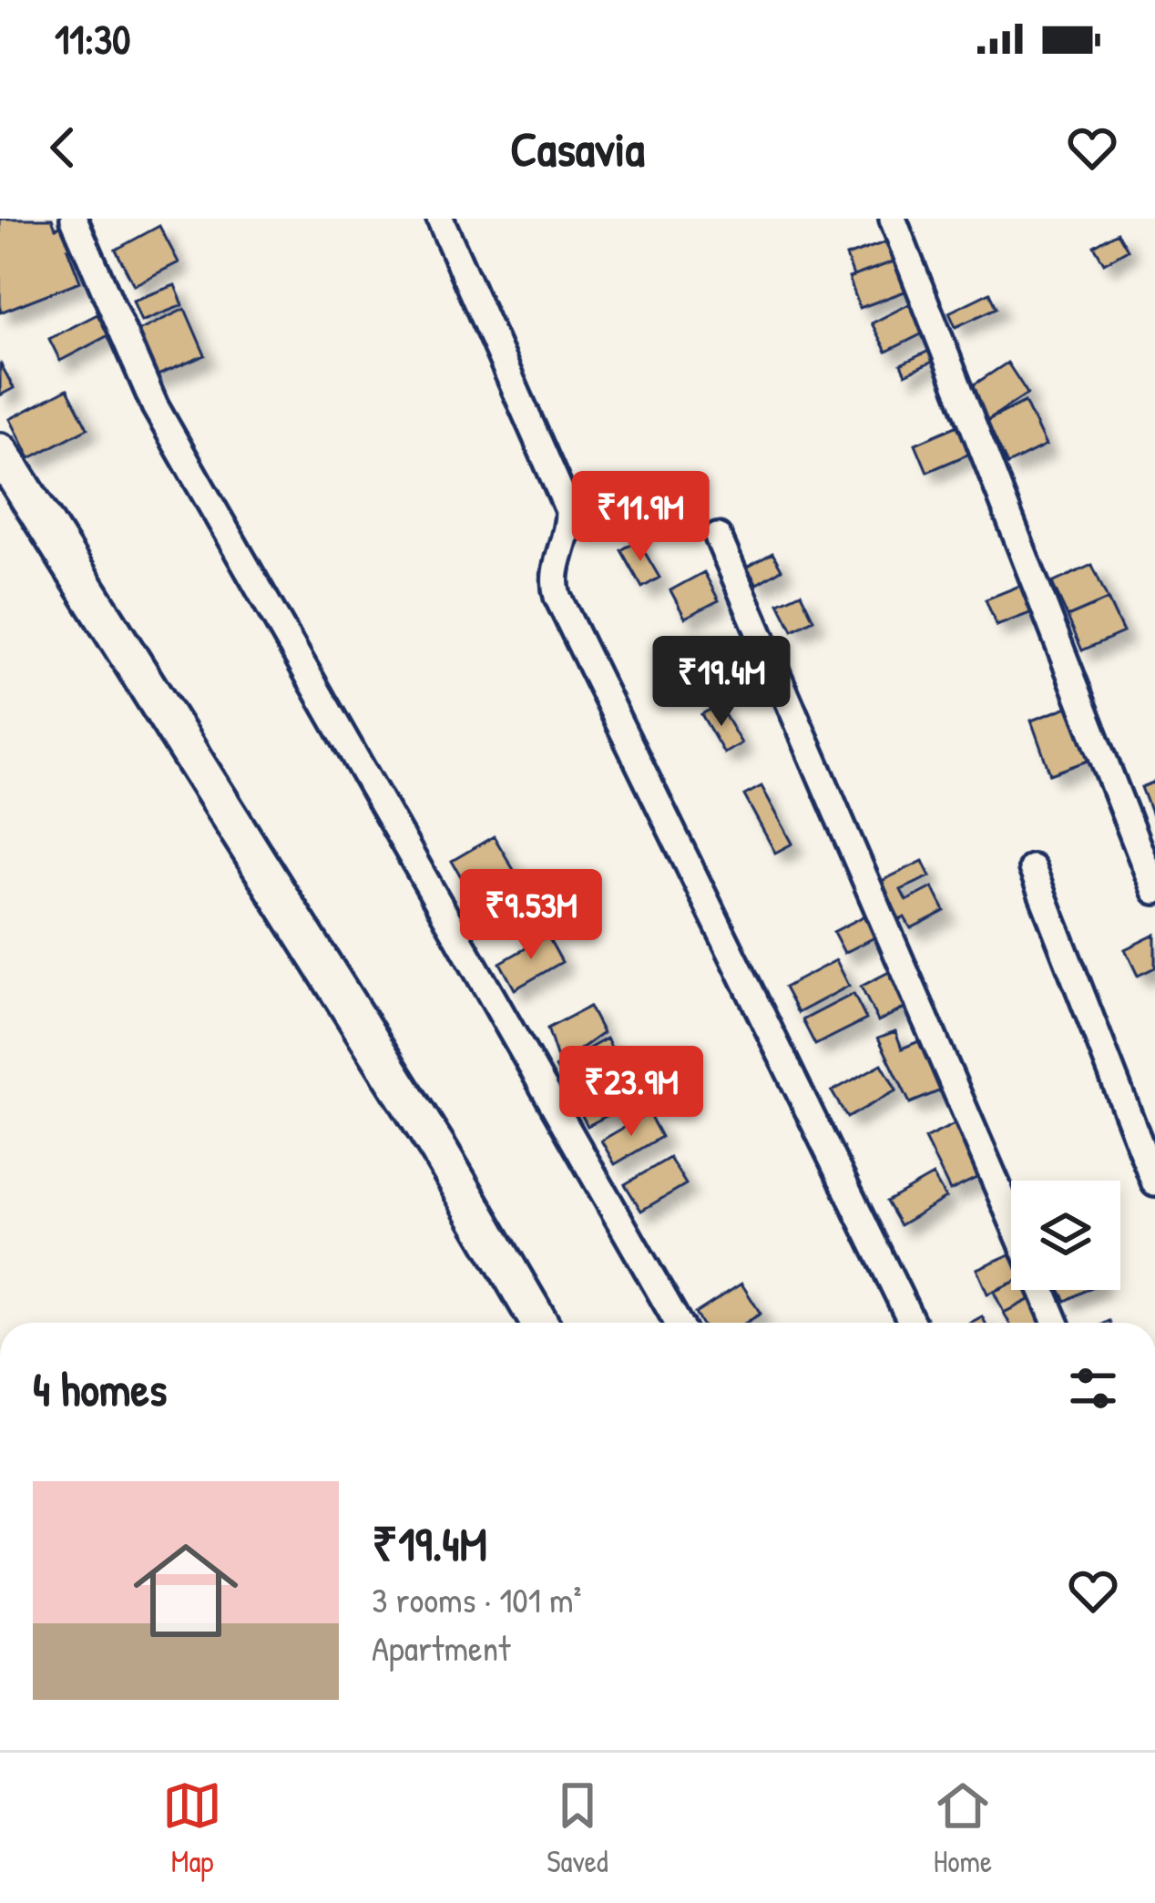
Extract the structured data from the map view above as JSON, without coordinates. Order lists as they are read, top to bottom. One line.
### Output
{"page":{"status":"11:30","header":"Casavia","price":["₹11.9M","₹19.4M","₹9.53M","₹23.9M"],"heading":"4 homes","list":[{"name":"₹19.4M","note":"3 rooms · 101 m² · Apartment"}],"tabs":["Map","Saved","Home"]}}
